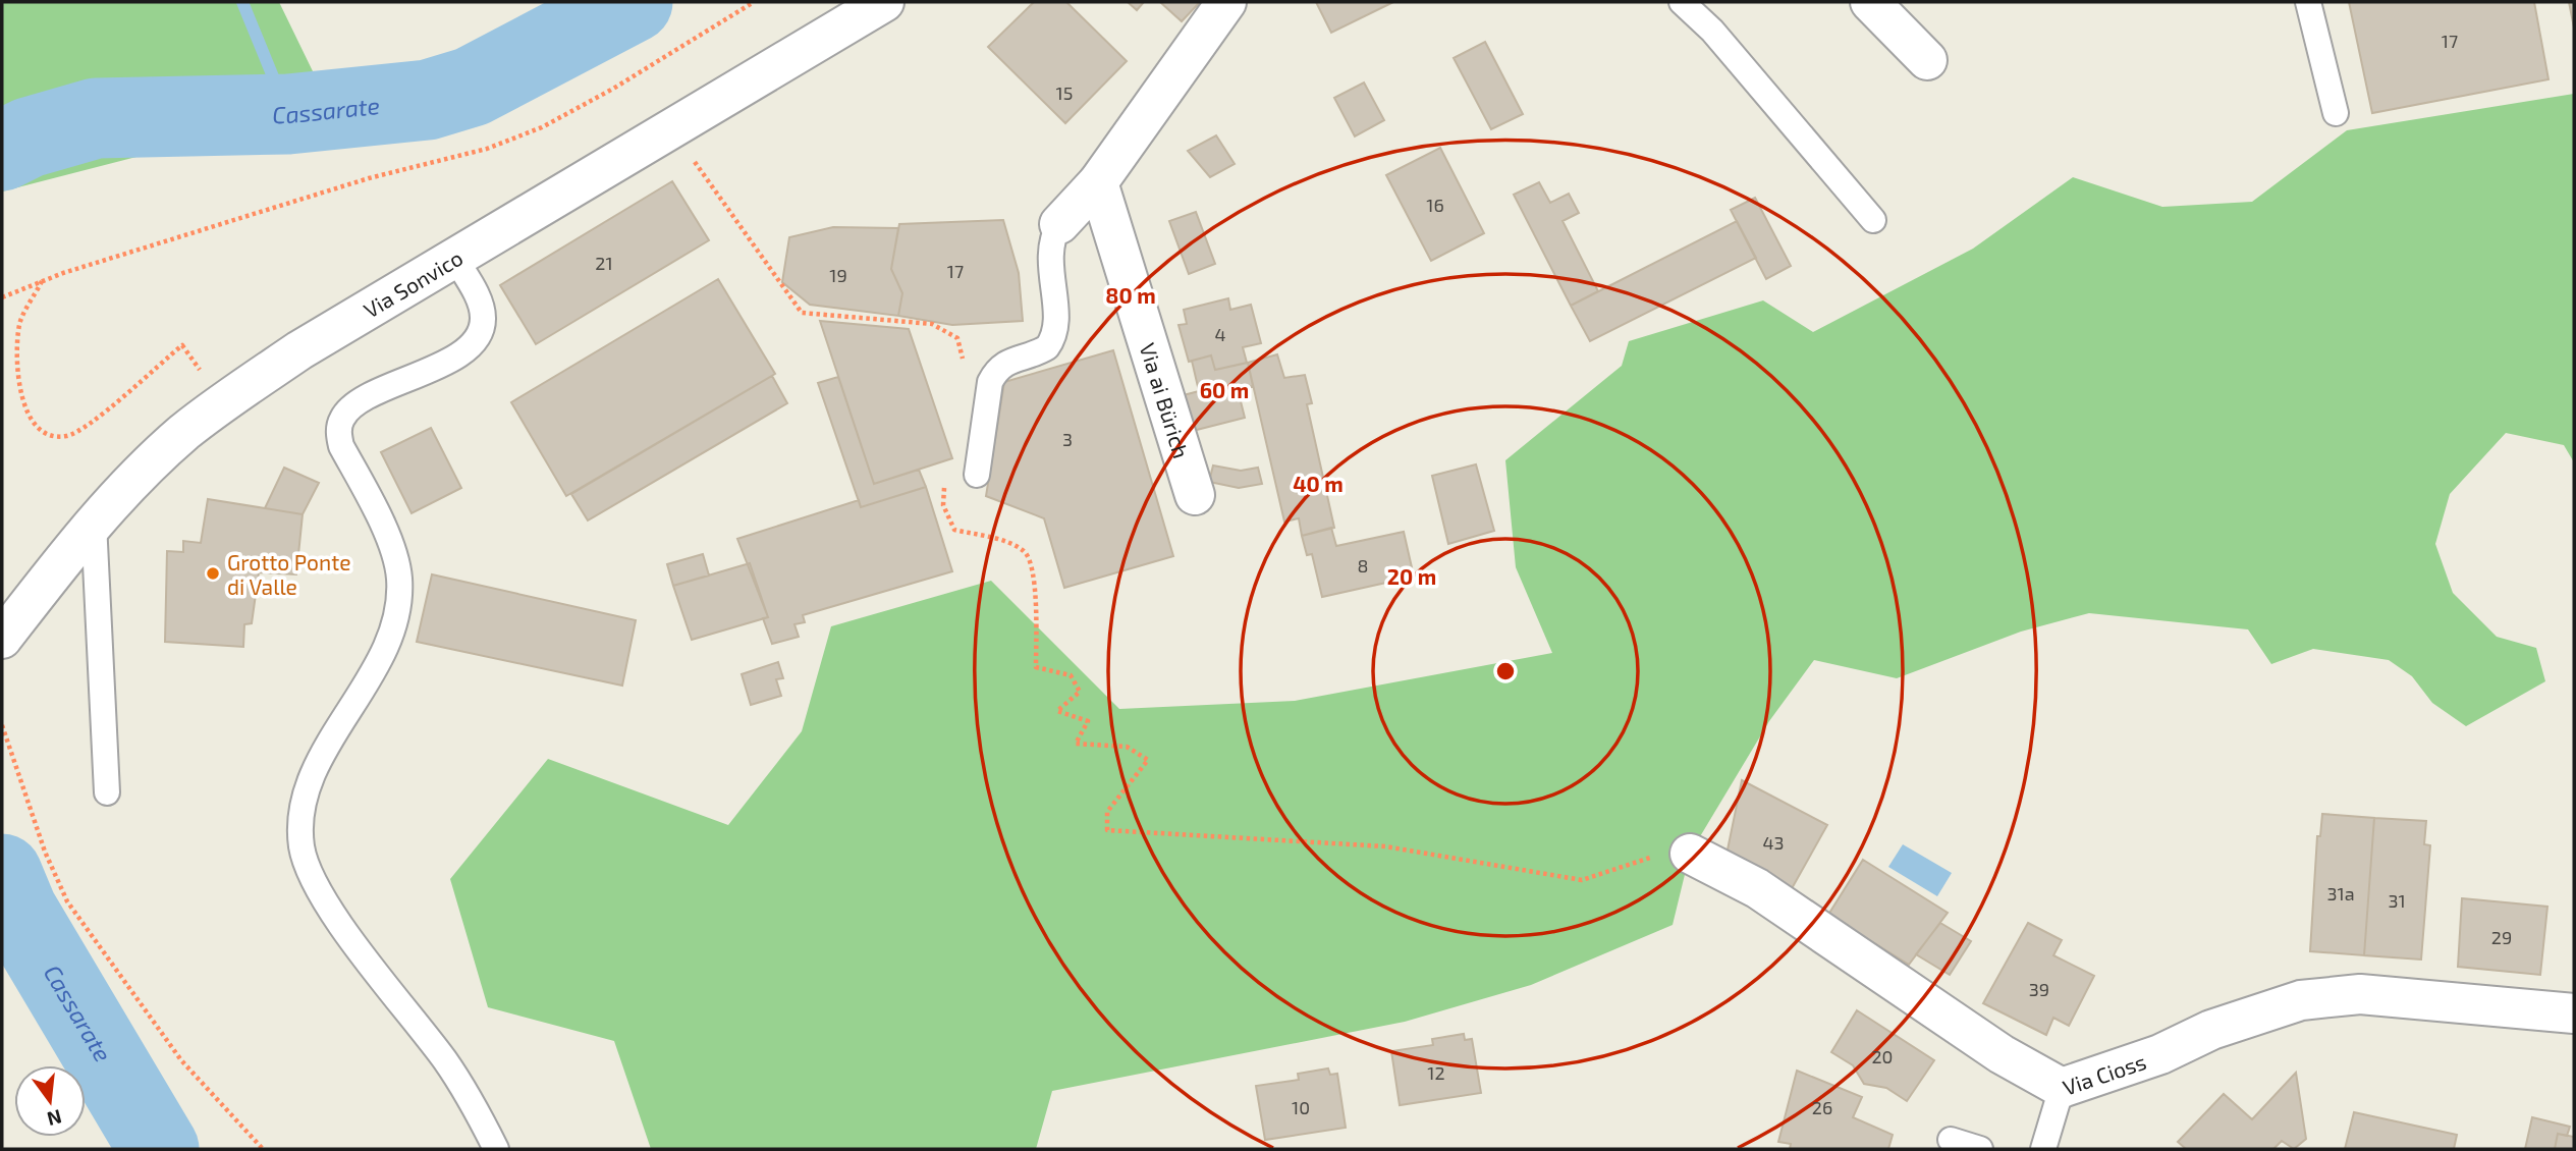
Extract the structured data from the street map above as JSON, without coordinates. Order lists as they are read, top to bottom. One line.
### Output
{"streets":{"street":["Via Sonvico","Via ai Bürich","Via Cioss"]},"water":["Cassarate"],"places":["Grotto Ponte di Valle"],"house_numbers":["17","15","16","21","17","19","4","3","8","43","31a","31","29","39","20","12","10","26"],"north":"bottom","rings":["80 m","60 m","40 m","20 m"]}
